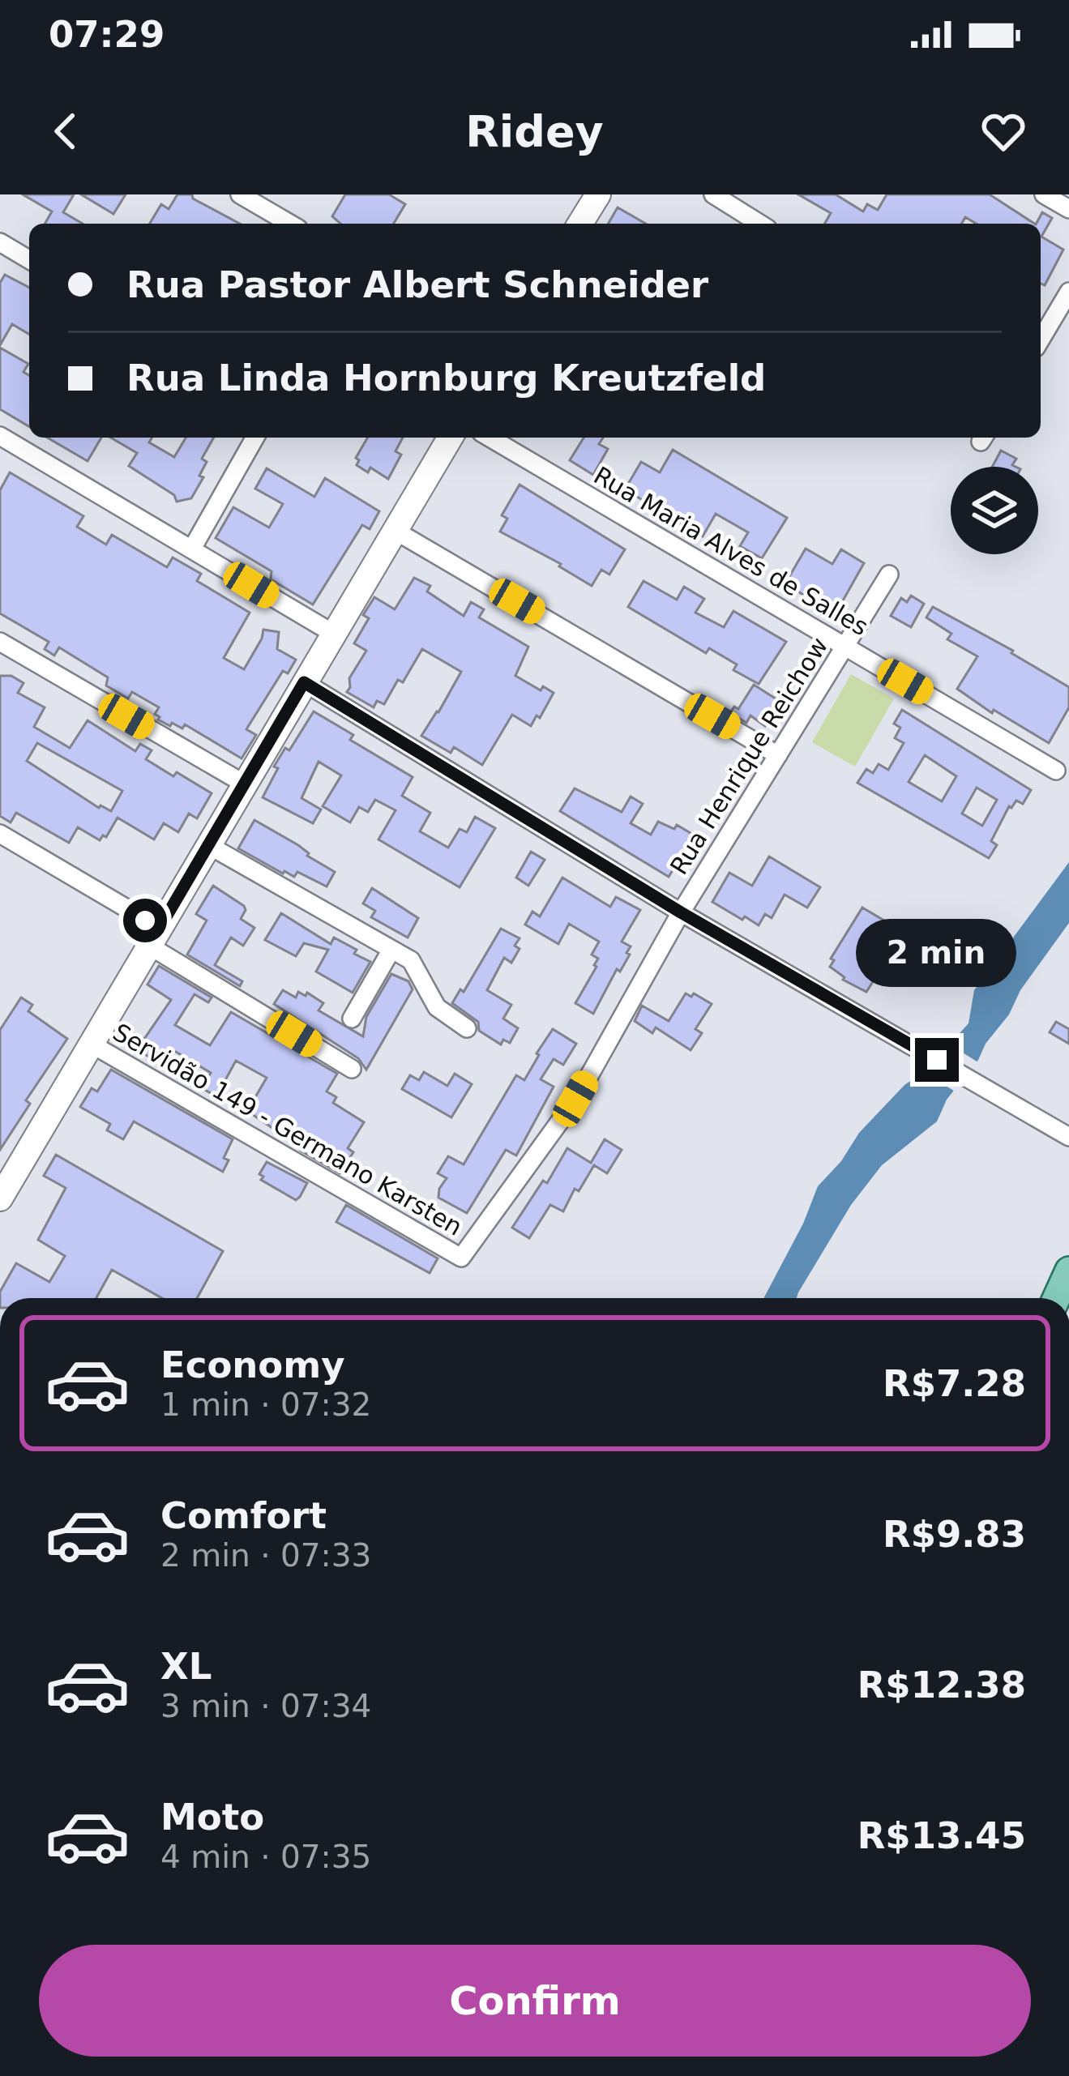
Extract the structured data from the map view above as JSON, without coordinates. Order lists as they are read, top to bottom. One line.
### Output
{"streets":{"street":["Rua Maria Alves de Salles","Rua Henrique Reichow","Servidão 149 - Germano Karsten"]},"crossings":[["Rua Maria Alves de Salles","Rua Henrique Reichow"],["Rua Henrique Reichow","Servidão 149 - Germano Karsten"]],"page":{"status":"07:29","header":"Ridey","banner":["Rua Pastor Albert Schneider","Rua Linda Hornburg Kreutzfeld"],"bubble":"2 min","list":[{"name":"Economy","note":"1 min · 07:32","value":"R$7.28"},{"name":"Comfort","note":"2 min · 07:33","value":"R$9.83"},{"name":"XL","note":"3 min · 07:34","value":"R$12.38"},{"name":"Moto","note":"4 min · 07:35","value":"R$13.45"}],"buttons":"Confirm"}}
